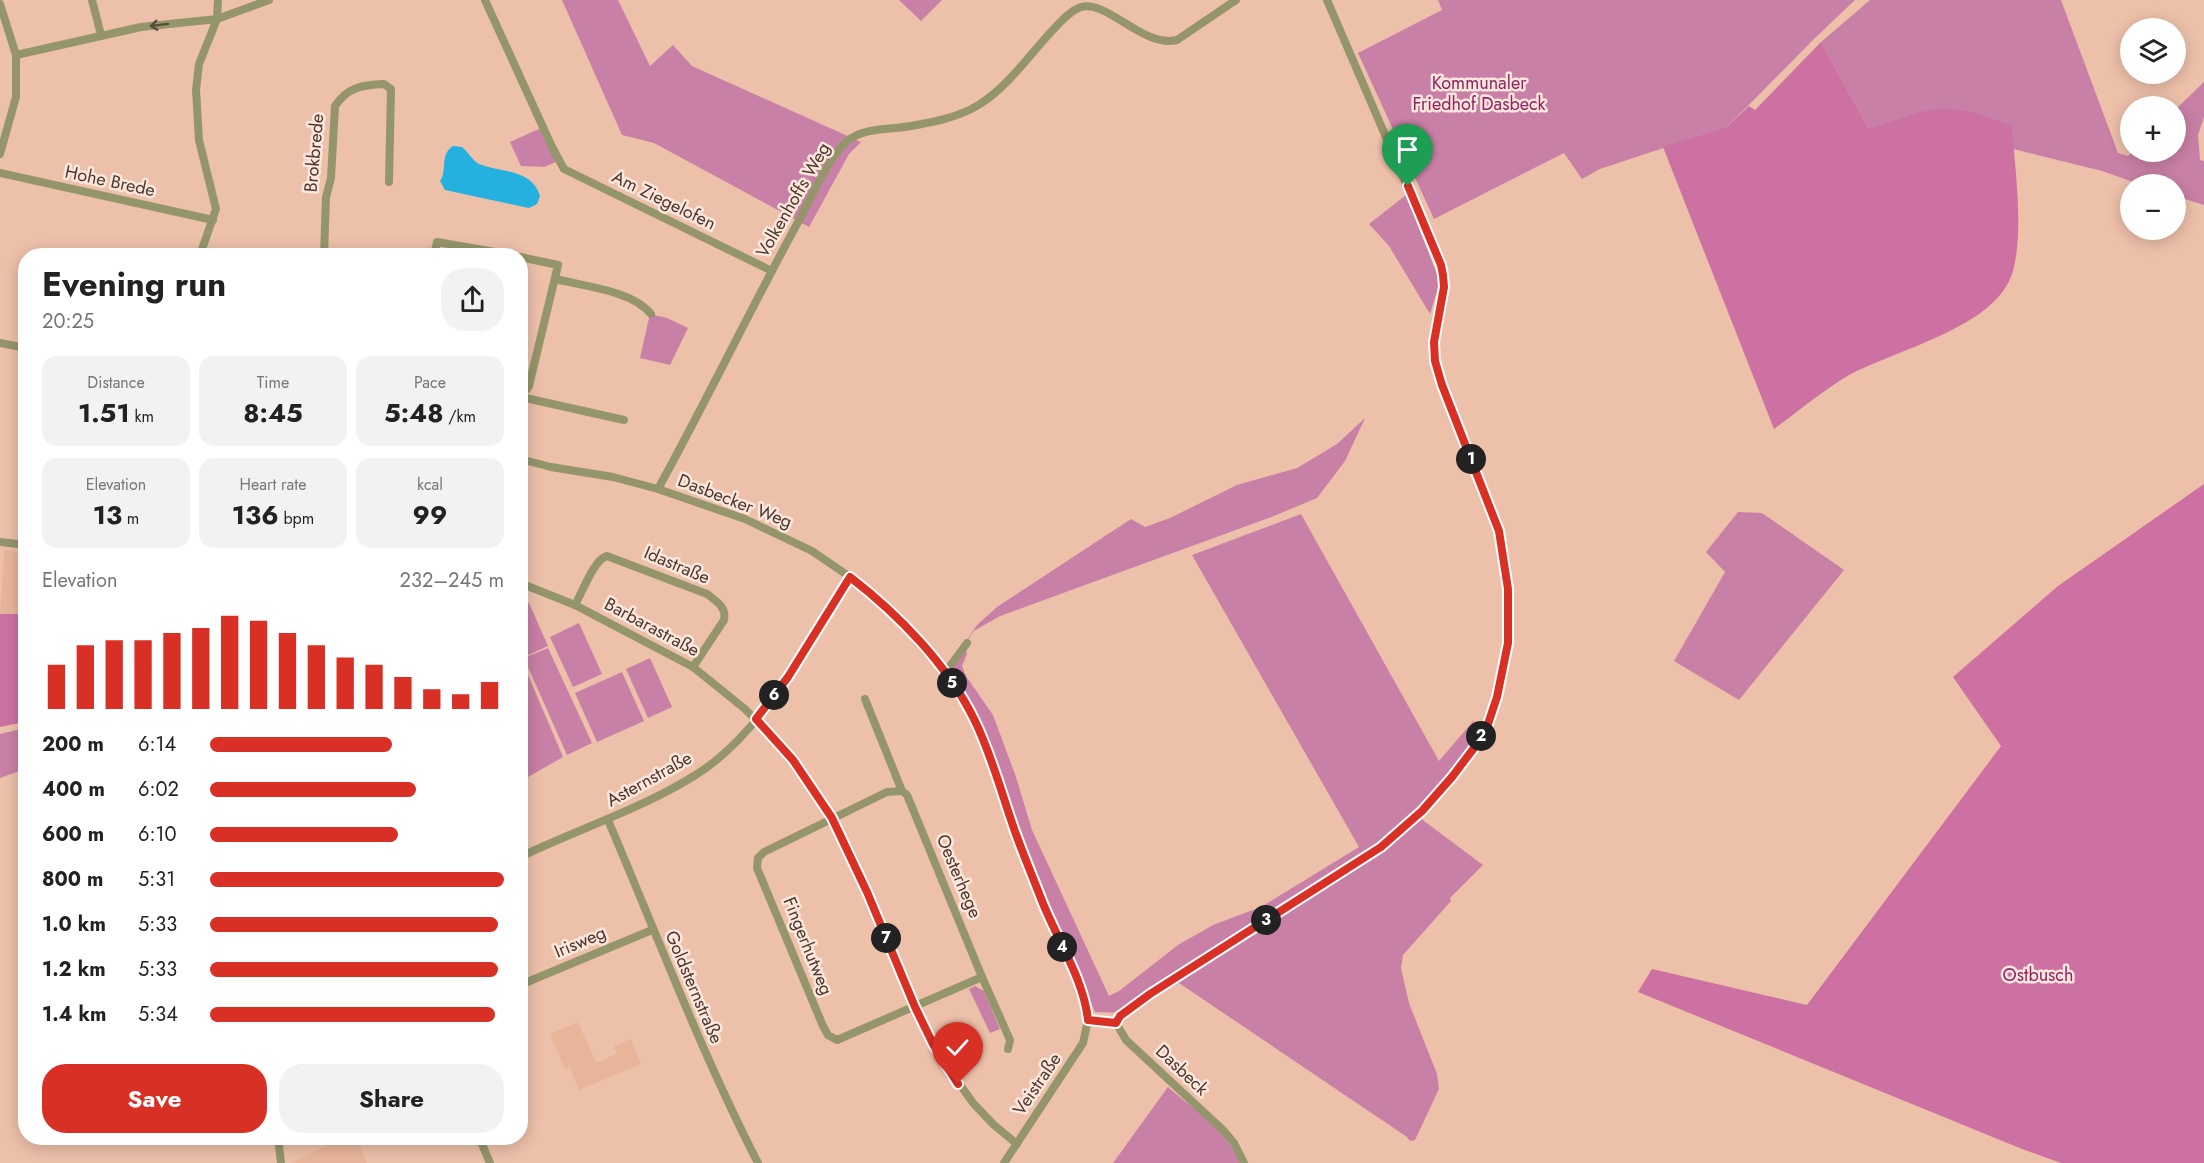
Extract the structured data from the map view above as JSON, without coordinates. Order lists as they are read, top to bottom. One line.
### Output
{"streets":{"street":["Brokbrede","Hohe Brede","Am Ziegelofen","Volkenhoffs Weg","Dasbecker Weg","Idastraße","Barbarastraße","Asternstraße","Oesterhege","Irisweg","Fingerhutweg","Goldsternstraße","Dasbeck","Veistraße"]},"crossings":[["Am Ziegelofen","Volkenhoffs Weg"],["Volkenhoffs Weg","Dasbecker Weg"],["Dasbecker Weg","Asternstraße"],["Dasbecker Weg","Veistraße"],["Idastraße","Barbarastraße"],["Barbarastraße","Asternstraße"],["Barbarastraße","Fingerhutweg"],["Barbarastraße","Veistraße"],["Asternstraße","Goldsternstraße"],["Irisweg","Goldsternstraße"]],"parks":["Kommunaler Friedhof Dasbeck","Ostbusch"],"page":{"map_buttons":["+","−"],"heading":["Evening run","20:25"],"stats":[["Distance","1.51 km"],["Time","8:45"],["Pace","5:48 /km"],["Elevation","13 m"],["Heart rate","136 bpm"],["kcal","99"]],"pins":["1","5","6","2","3","7","4"],"chart":["Elevation","232–245 m"],"list":[{"name":"200 m","note":"6:14"},{"name":"400 m","note":"6:02"},{"name":"600 m","note":"6:10"},{"name":"800 m","note":"5:31"},{"name":"1.0 km","note":"5:33"},{"name":"1.2 km","note":"5:33"},{"name":"1.4 km","note":"5:34"}],"buttons":["Save","Share"]}}
